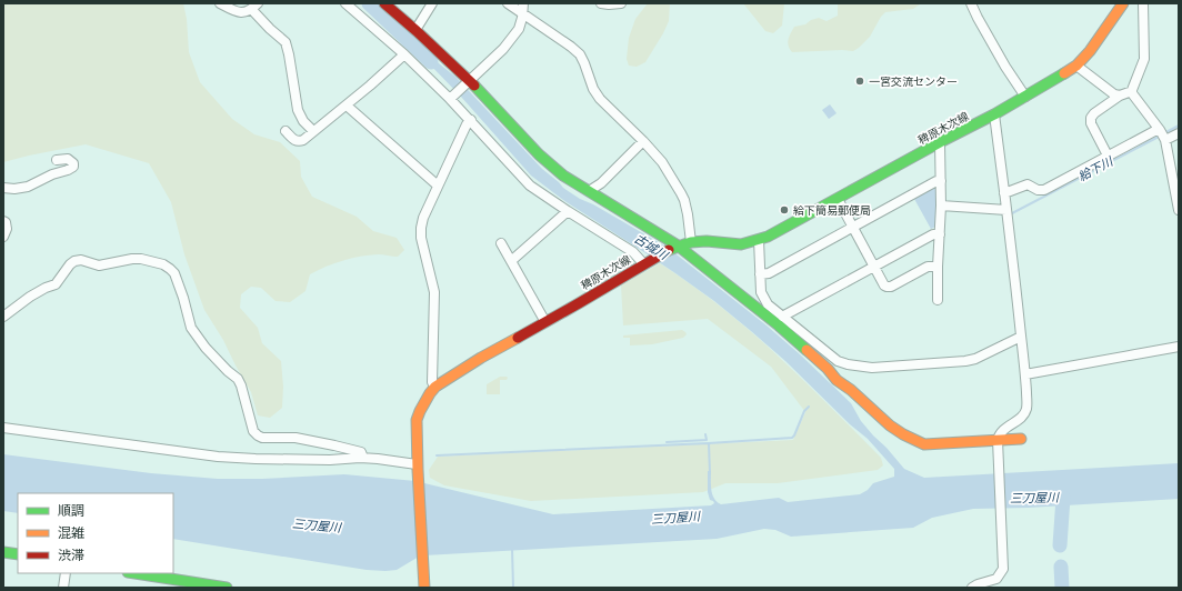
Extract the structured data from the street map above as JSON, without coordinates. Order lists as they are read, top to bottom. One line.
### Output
{"streets":{"main road":["稗原木次線"]},"water":["給下川","古城川","三刀屋川"],"places":["一宮交流センター","給下簡易郵便局"],"legend":["順調","混雑","渋滞"]}
